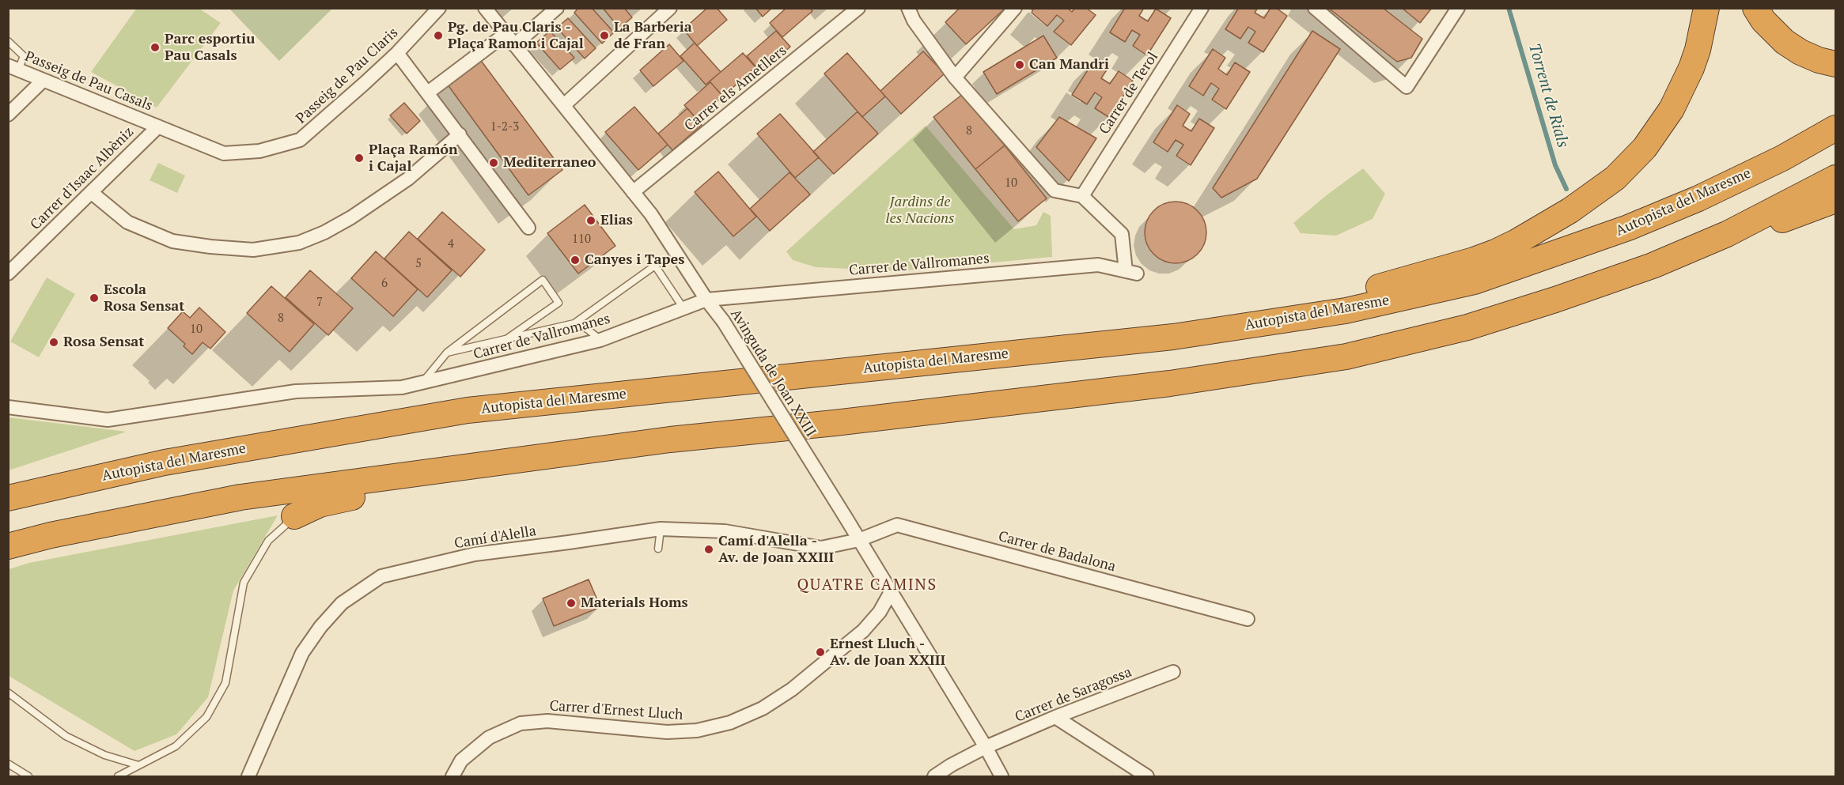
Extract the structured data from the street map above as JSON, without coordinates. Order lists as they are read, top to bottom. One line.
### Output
{"streets":{"highway":["Autopista del Maresme"],"street":["Passeig de Pau Claris","Passeig de Pau Casals","Carrer els Ametllers","Carrer de Terol","Carrer d'Isaac Albèniz","Carrer de Vallromanes","Avinguda de Joan XXIII","Camí d'Alella","Carrer de Badalona","Carrer de Saragossa","Carrer d'Ernest Lluch"]},"crossings":[["Passeig de Pau Claris","Passeig de Pau Casals"],["Passeig de Pau Claris","Carrer d'Isaac Albèniz"],["Passeig de Pau Casals","Carrer d'Isaac Albèniz"],["Carrer els Ametllers","Avinguda de Joan XXIII"],["Carrer de Terol","Carrer de Vallromanes"],["Carrer de Vallromanes","Avinguda de Joan XXIII"],["Avinguda de Joan XXIII","Camí d'Alella"],["Avinguda de Joan XXIII","Carrer de Badalona"],["Avinguda de Joan XXIII","Carrer de Saragossa"],["Avinguda de Joan XXIII","Carrer d'Ernest Lluch"],["Camí d'Alella","Carrer de Badalona"]],"districts":["QUATRE CAMINS"],"water":["Torrent de Rials"],"parks":["Jardins de les Nacions"],"places":["Pg. de Pau Claris - Plaça Ramon i Cajal","La Barberia de Fran","Parc esportiu Pau Casals","Can Mandri","Plaça Ramón i Cajal","Mediterraneo","Elias","Canyes i Tapes","Escola Rosa Sensat","Rosa Sensat","Camí d'Alella - Av. de Joan XXIII","Materials Homs","Ernest Lluch - Av. de Joan XXIII"],"house_numbers":["1-2-3","8","10","110","4","5","6","7","8","10"]}
